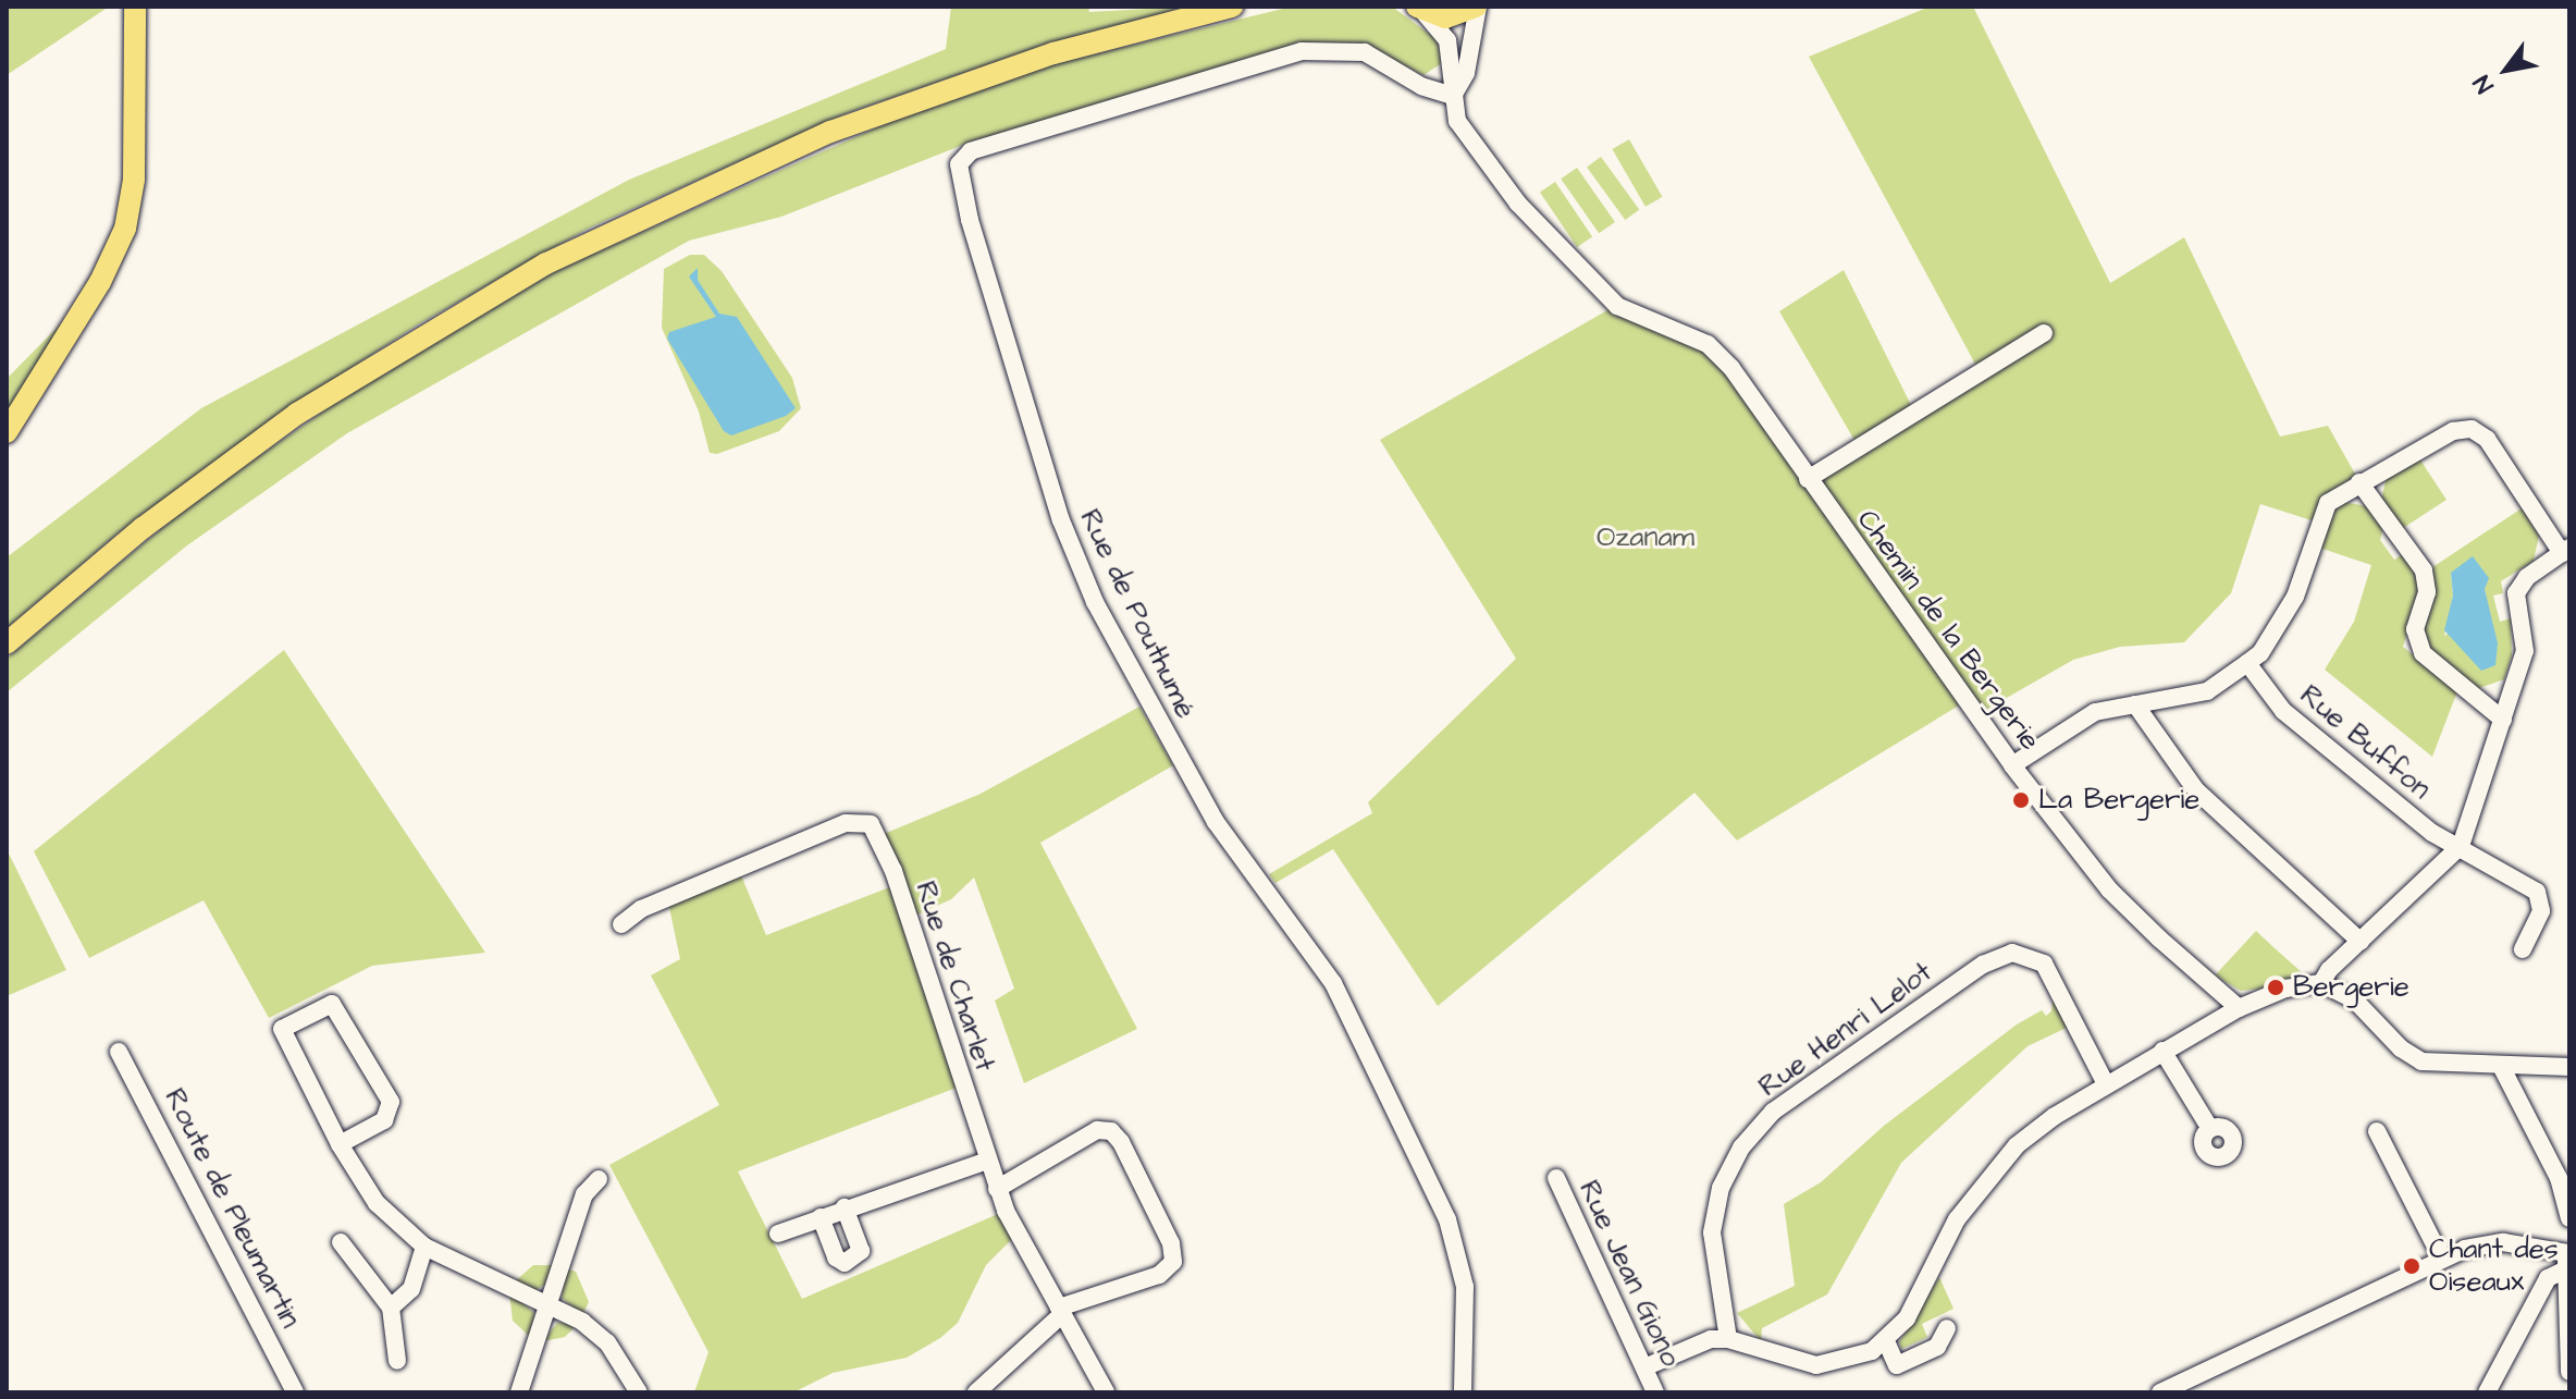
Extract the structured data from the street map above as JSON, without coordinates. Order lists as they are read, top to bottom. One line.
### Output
{"streets":{"street":["Rue de Pouthumé","Chemin de la Bergerie","Rue Buffon","Rue de Charlet","Rue Henri Lelot","Route de Pleumartin","Rue Jean Giono"]},"crossings":[["Rue de Pouthumé","Chemin de la Bergerie"]],"parks":["Ozanam"],"places":["La Bergerie","Bergerie","Chant des Oiseaux"],"north":"bottom left"}
